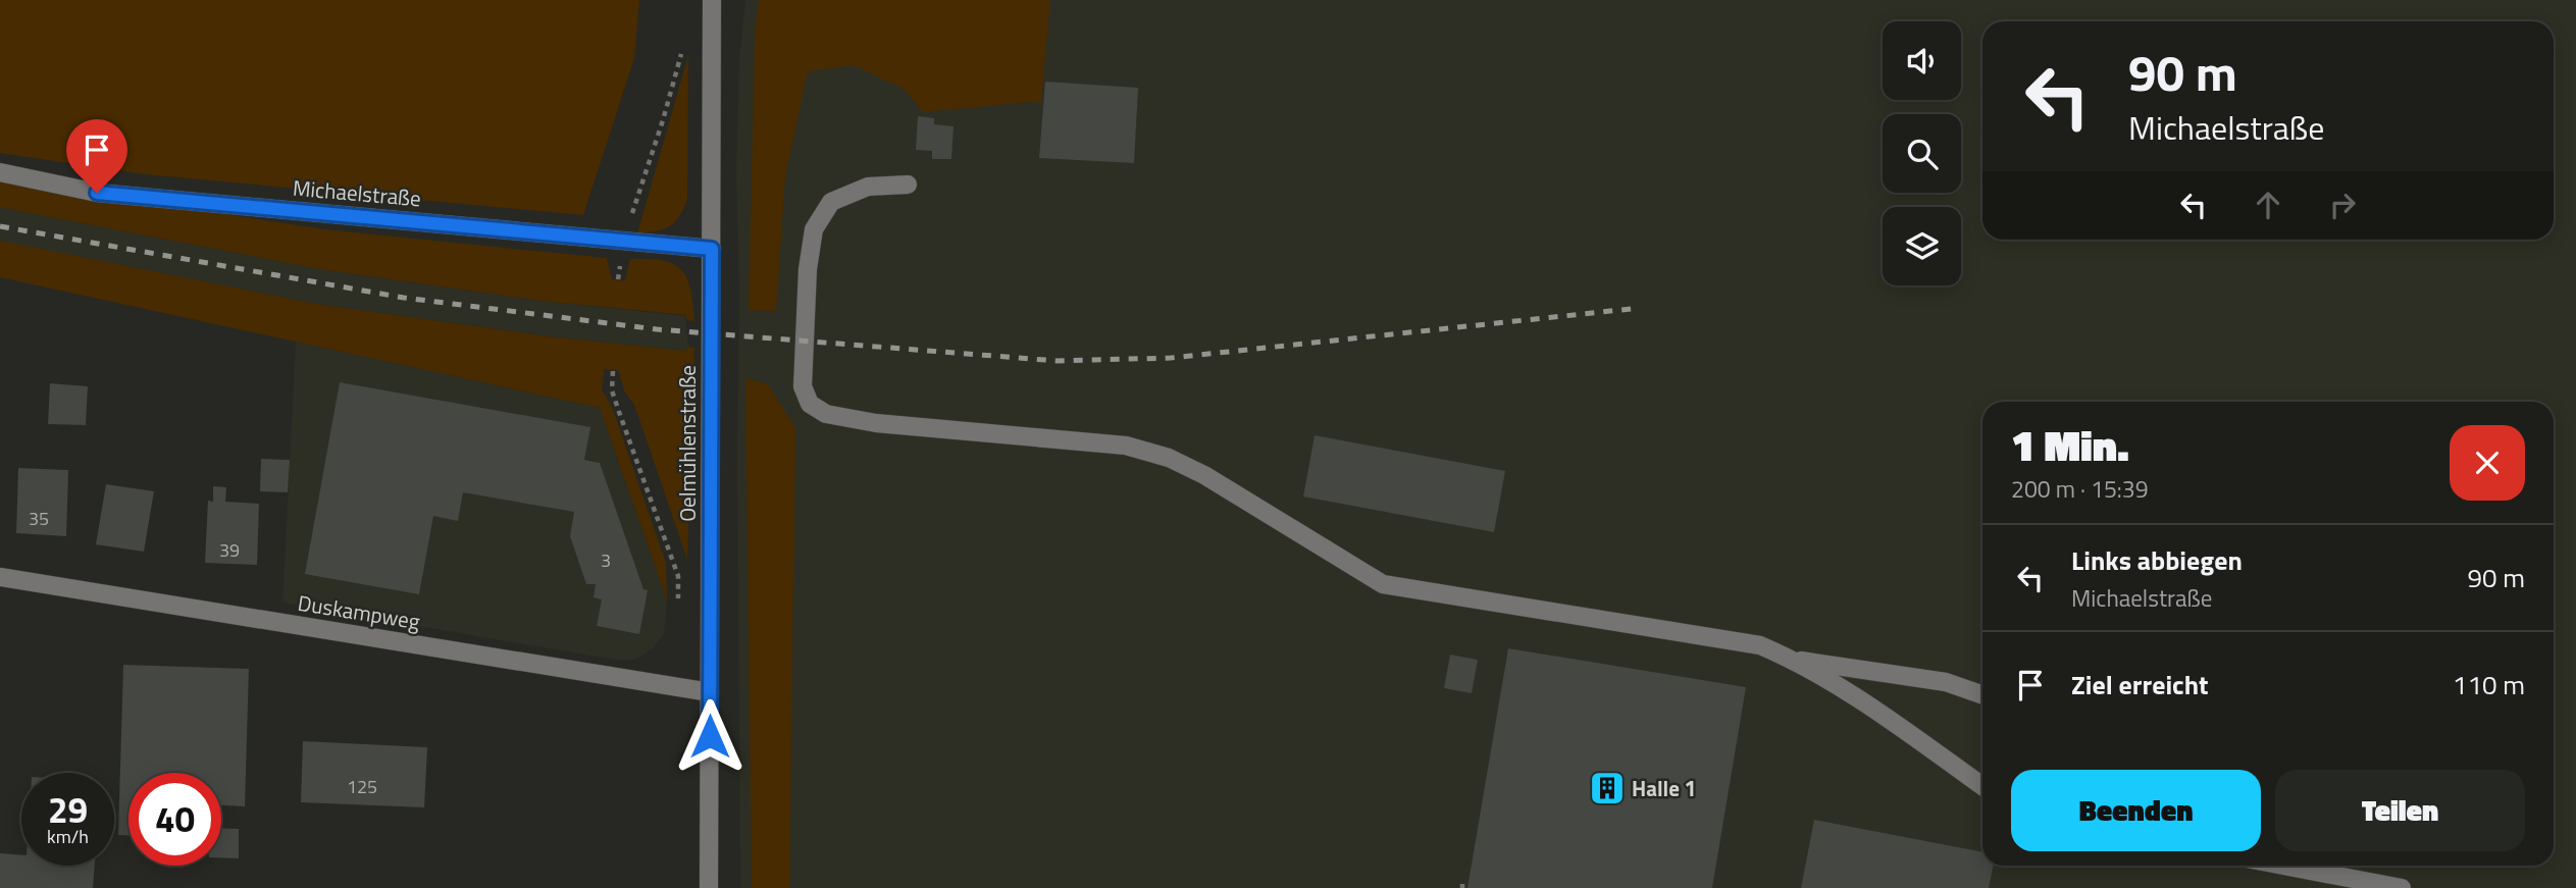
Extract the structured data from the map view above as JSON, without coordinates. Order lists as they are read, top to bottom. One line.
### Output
{"streets":{"street":["Michaelstraße","Oelmühlenstraße","Duskampweg"]},"crossings":[["Michaelstraße","Oelmühlenstraße"],["Oelmühlenstraße","Duskampweg"]],"places":{"building":["Halle 1"]},"house_numbers":["35","39","3","125"],"page":{"turn":["90 m","Michaelstraße"],"heading":["1 Min.","200 m · 15:39"],"list":[{"name":"Links abbiegen","note":"Michaelstraße","value":"90 m"},{"name":"Ziel erreicht","value":"110 m"}],"buttons":["Beenden","Teilen"],"speed":"29 km/h","limit":"40"}}
